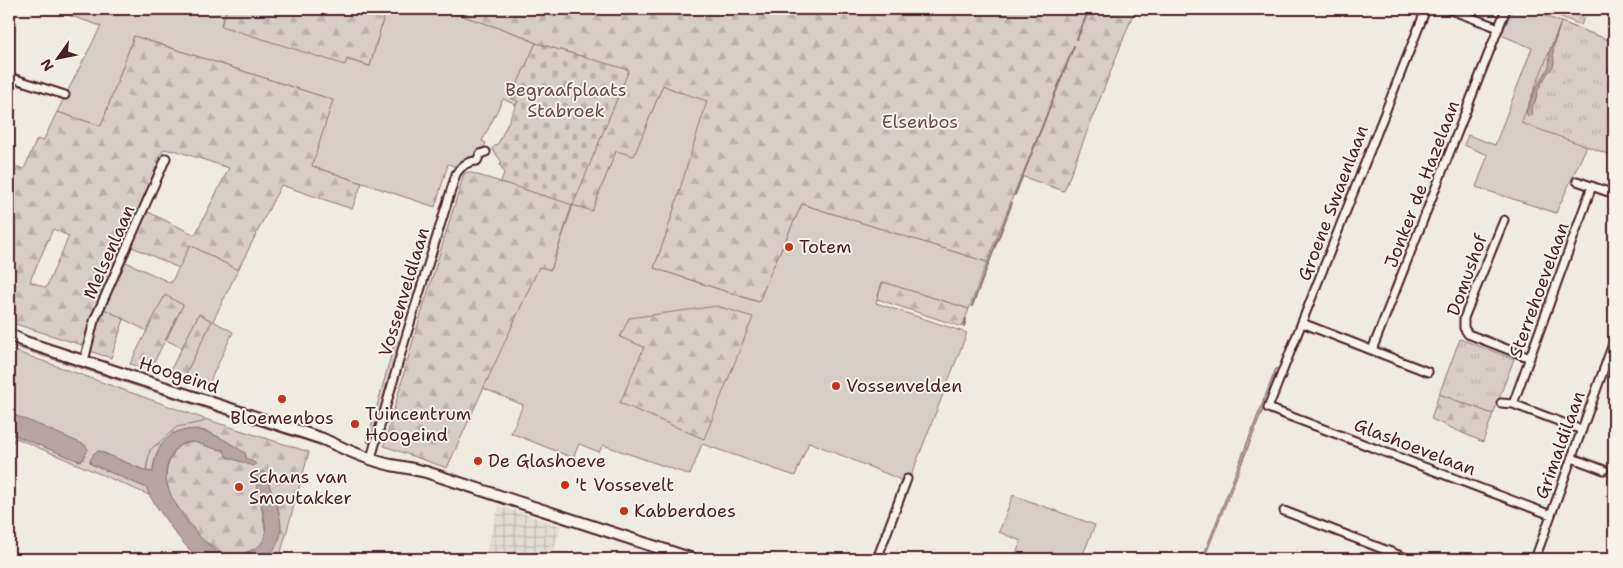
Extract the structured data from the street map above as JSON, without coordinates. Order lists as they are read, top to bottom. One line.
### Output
{"streets":{"main road":["Hoogeind"],"street":["Jonker de Hazelaan","Groene Swaenlaan","Melsenlaan","Domushof","Sterrehoevelaan","Vossenveldlaan","Grimaldilaan","Glashoevelaan"]},"crossings":[["Groene Swaenlaan","Glashoevelaan"],["Melsenlaan","Hoogeind"],["Domushof","Sterrehoevelaan"],["Vossenveldlaan","Hoogeind"],["Grimaldilaan","Glashoevelaan"]],"parks":["Begraafplaats Stabroek","Elsenbos"],"places":["Totem","Vossenvelden","Bloemenbos","Tuincentrum Hoogeind","De Glashoeve","'t Vossevelt","Schans van Smoutakker","Kabberdoes"],"north":"bottom left"}
